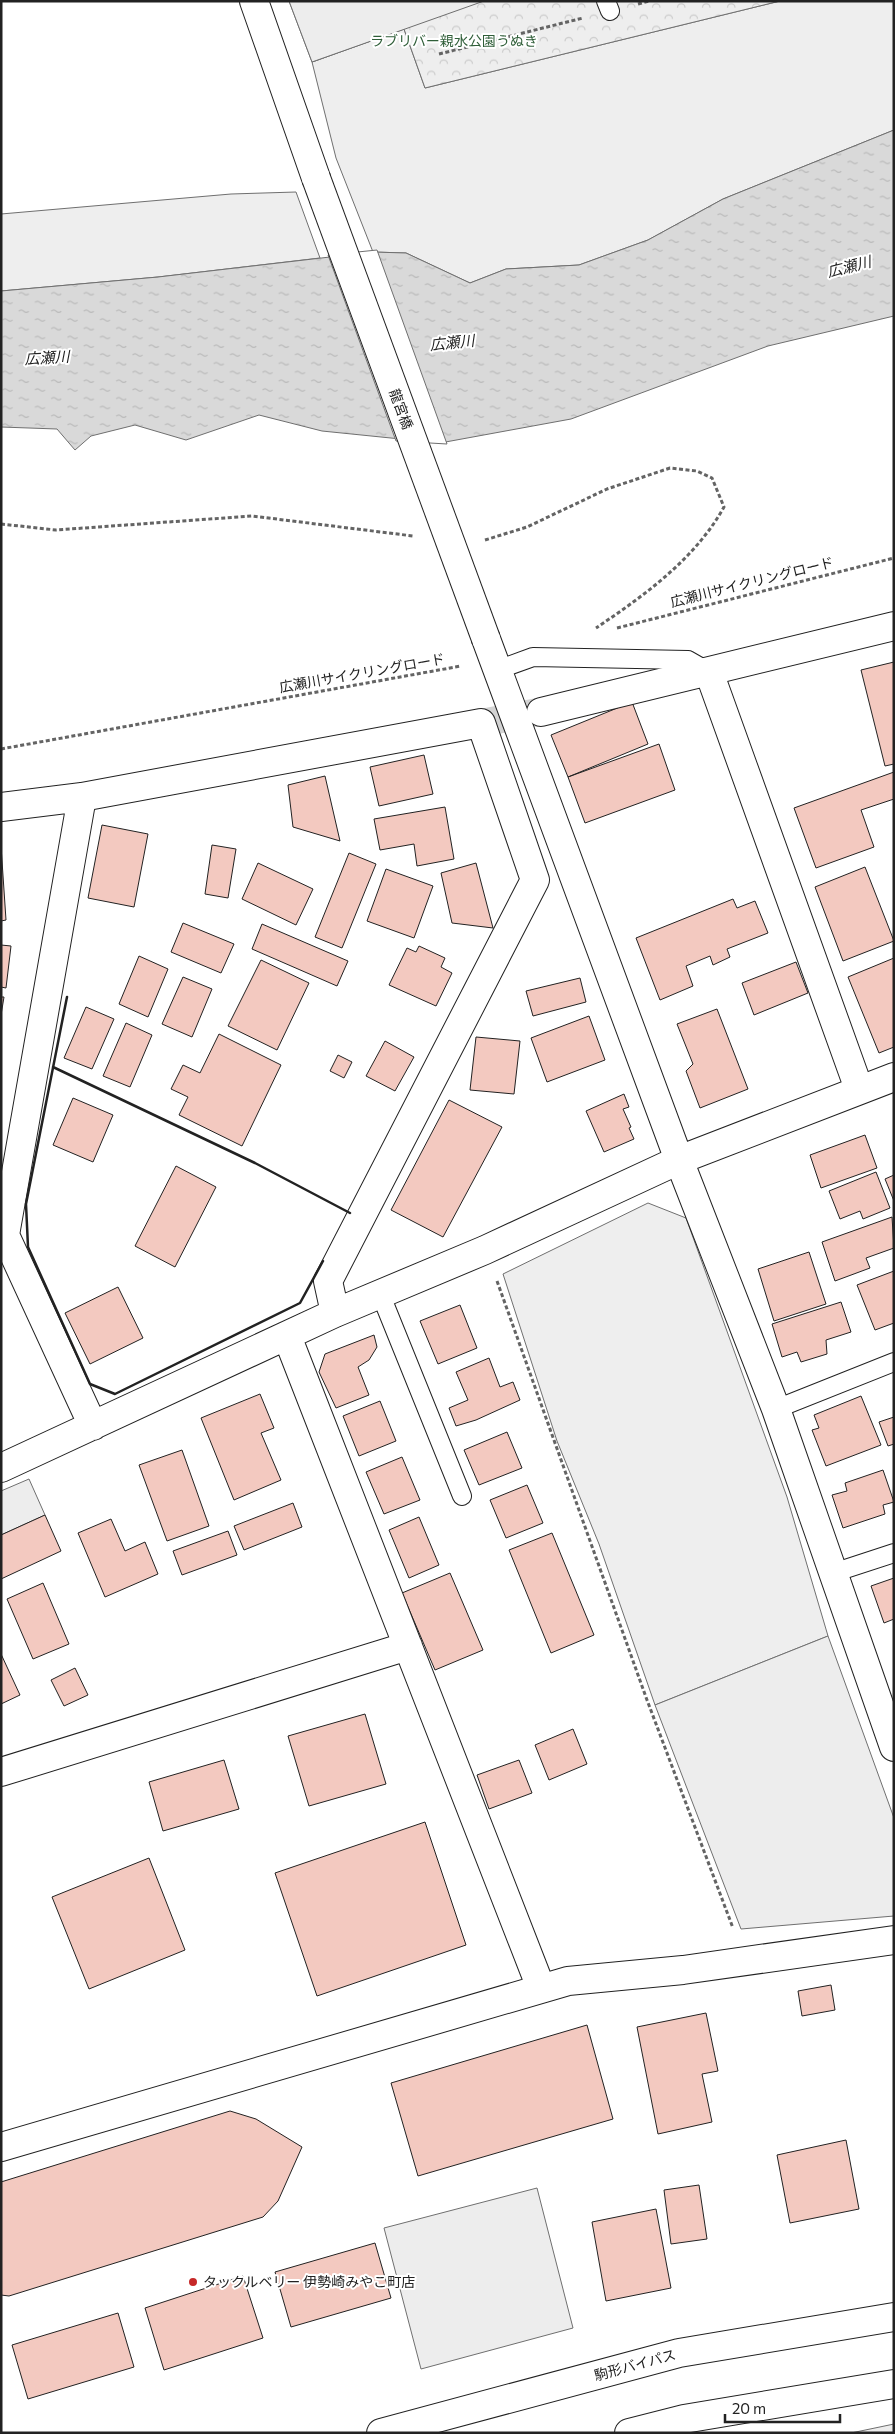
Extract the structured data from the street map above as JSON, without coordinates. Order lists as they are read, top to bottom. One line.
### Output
{"streets":{"street":["龍宮橋","駒形バイパス"],"path":["広瀬川サイクリングロード"]},"crossings":[["龍宮橋","広瀬川サイクリングロード"]],"water":["広瀬川"],"parks":["ラブリバー親水公園うぬき"],"places":["タックルベリー 伊勢崎みやこ町店"],"scale_bar":"20 m"}
